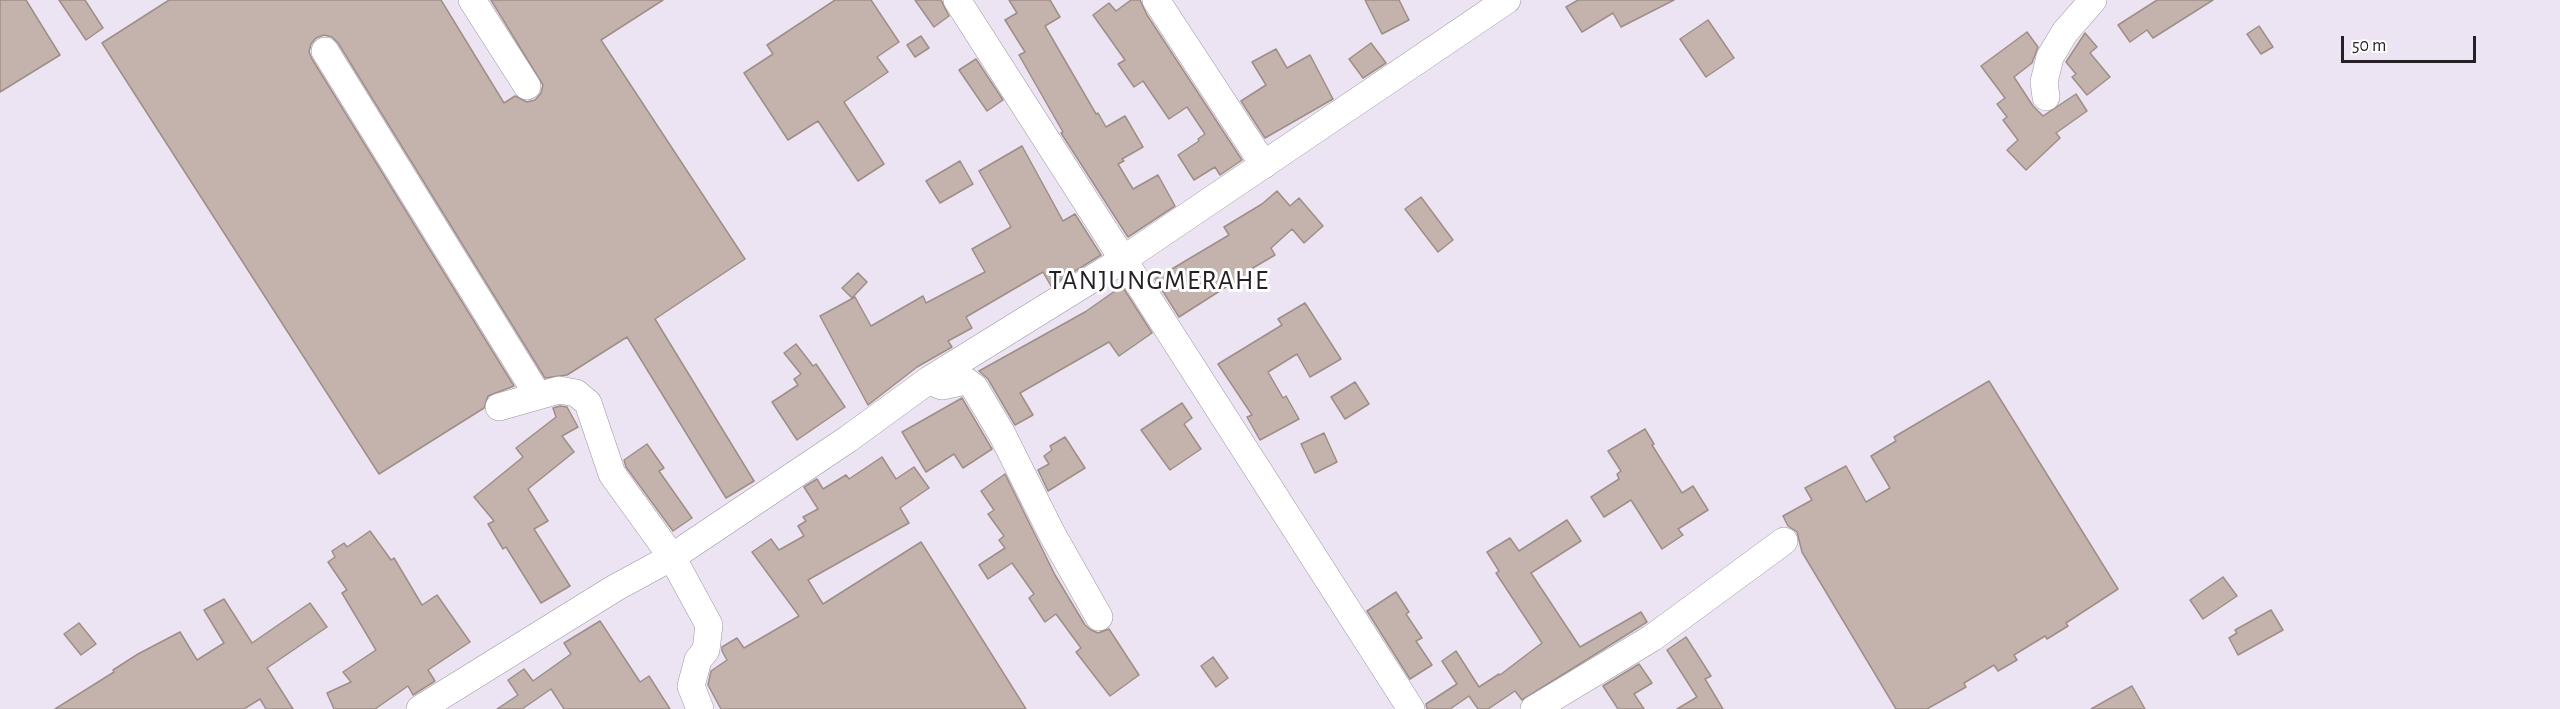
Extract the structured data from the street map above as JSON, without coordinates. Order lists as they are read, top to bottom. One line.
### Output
{"districts":["TANJUNGMERAHE"],"scale_bar":"50 m"}
